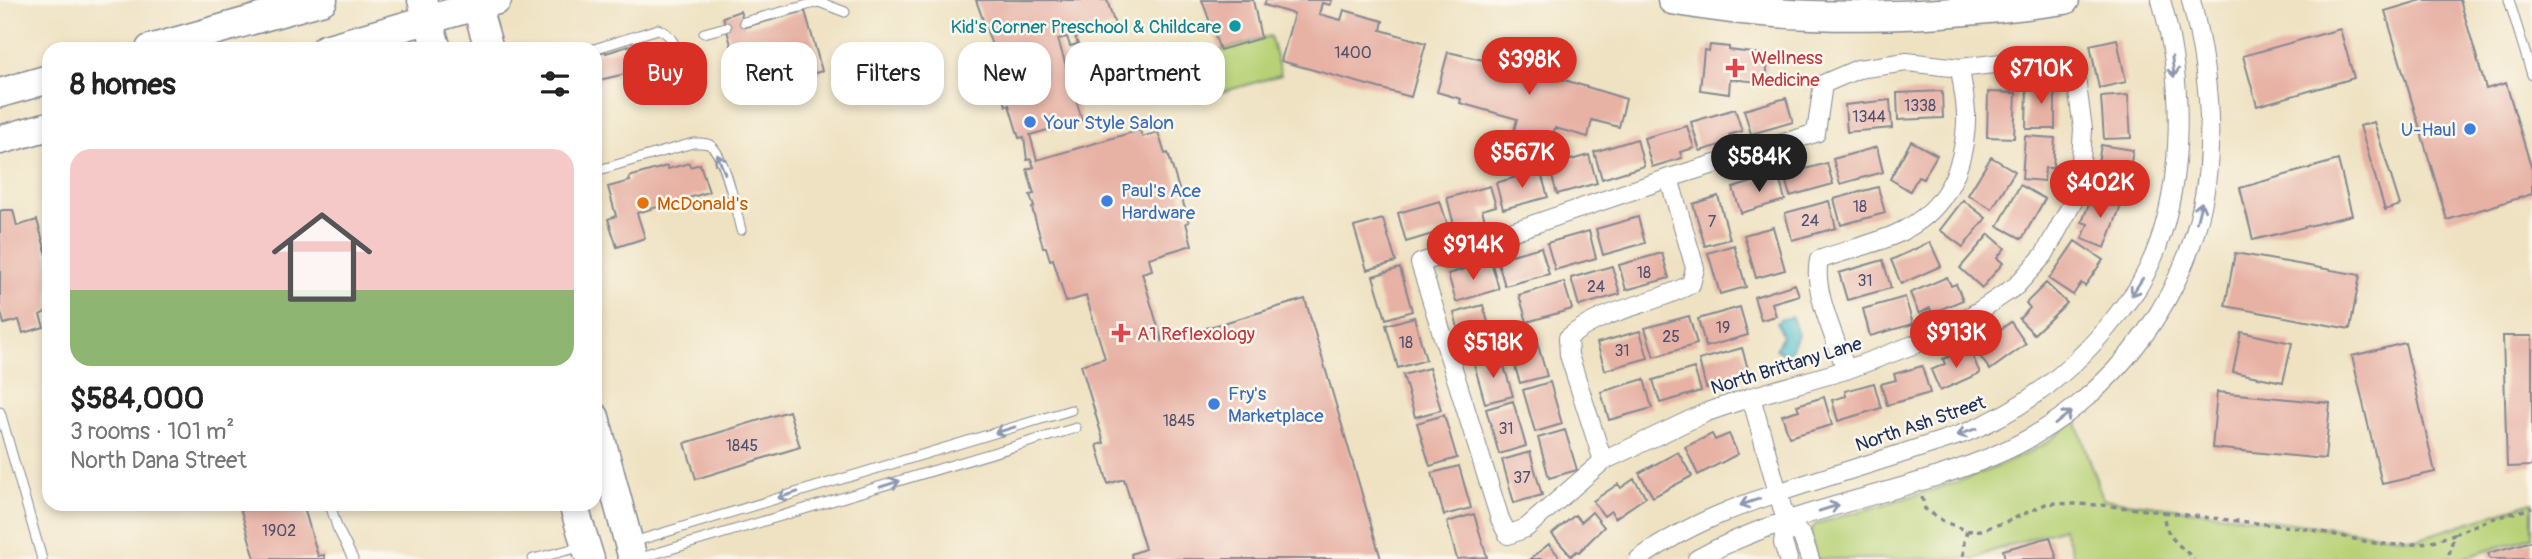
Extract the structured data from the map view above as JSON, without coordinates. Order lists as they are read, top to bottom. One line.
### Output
{"streets":{"street":["North Brittany Lane","North Ash Street"]},"one_way":["North Ash Street"],"places":{"other":["Kid's Corner Preschool & Childcare","Your Style Salon","U-Haul","Paul's Ace Hardware","McDonald's","Fry's Marketplace"],"health":["Wellness Medicine","A1 Reflexology"]},"house_numbers":["1400","1338","1344","18","24","7","18","31","24","19","25","18","31","1845","31","1845","37","1902"],"page":{"price":["$398K","$710K","$567K","$584K","$402K","$914K","$913K","$518K"],"chip":["Buy","Rent","Filters","New","Apartment"],"heading":"8 homes","list":[{"name":"$584,000","note":"3 rooms · 101 m² · North Dana Street"}]}}
